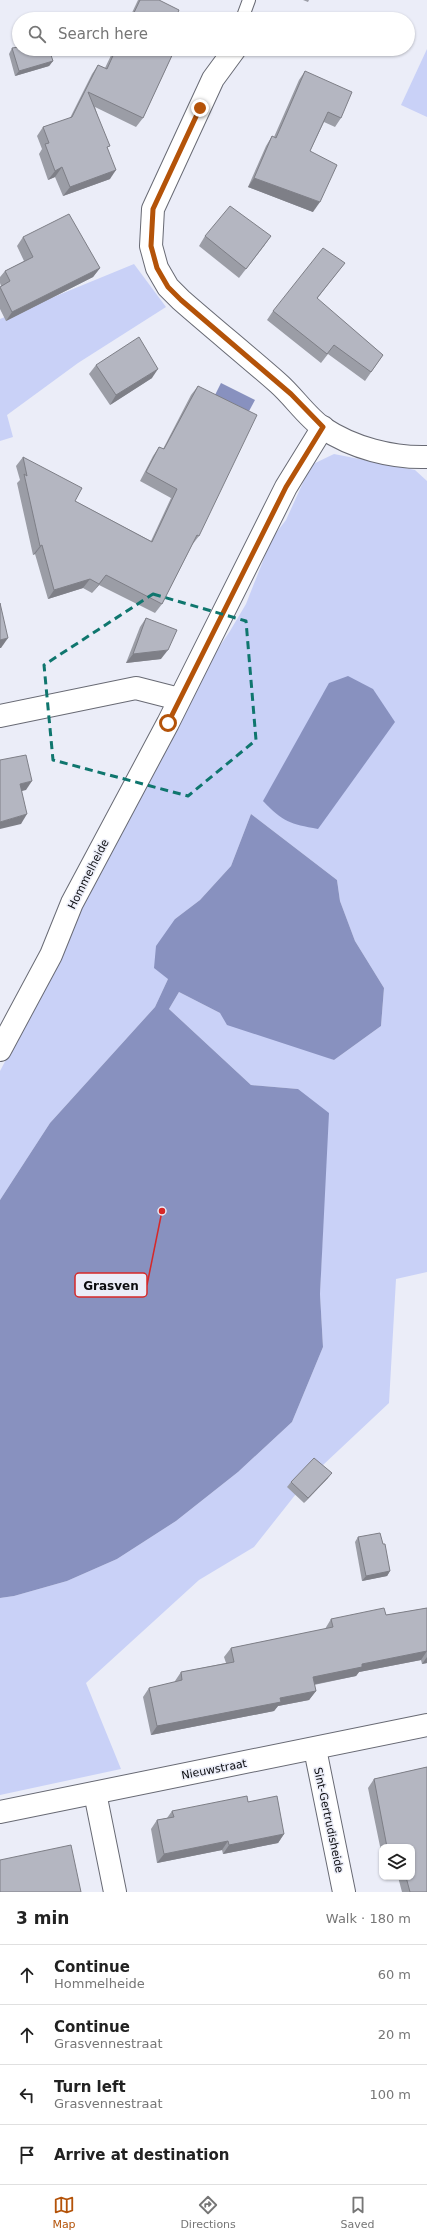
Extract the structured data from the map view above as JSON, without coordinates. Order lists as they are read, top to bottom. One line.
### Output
{"streets":{"street":["Hommelheide","Nieuwstraat","Sint-Gertrudisheide"]},"crossings":[["Nieuwstraat","Sint-Gertrudisheide"]],"places":["Grasven"],"page":{"search":"Search here","heading":["3 min","Walk · 180 m"],"list":[["Continue","Hommelheide","60 m"],["Continue","Grasvennestraat","20 m"],["Turn left","Grasvennestraat","100 m"],"Arrive at destination"],"nav":["Map","Directions","Saved"]}}
